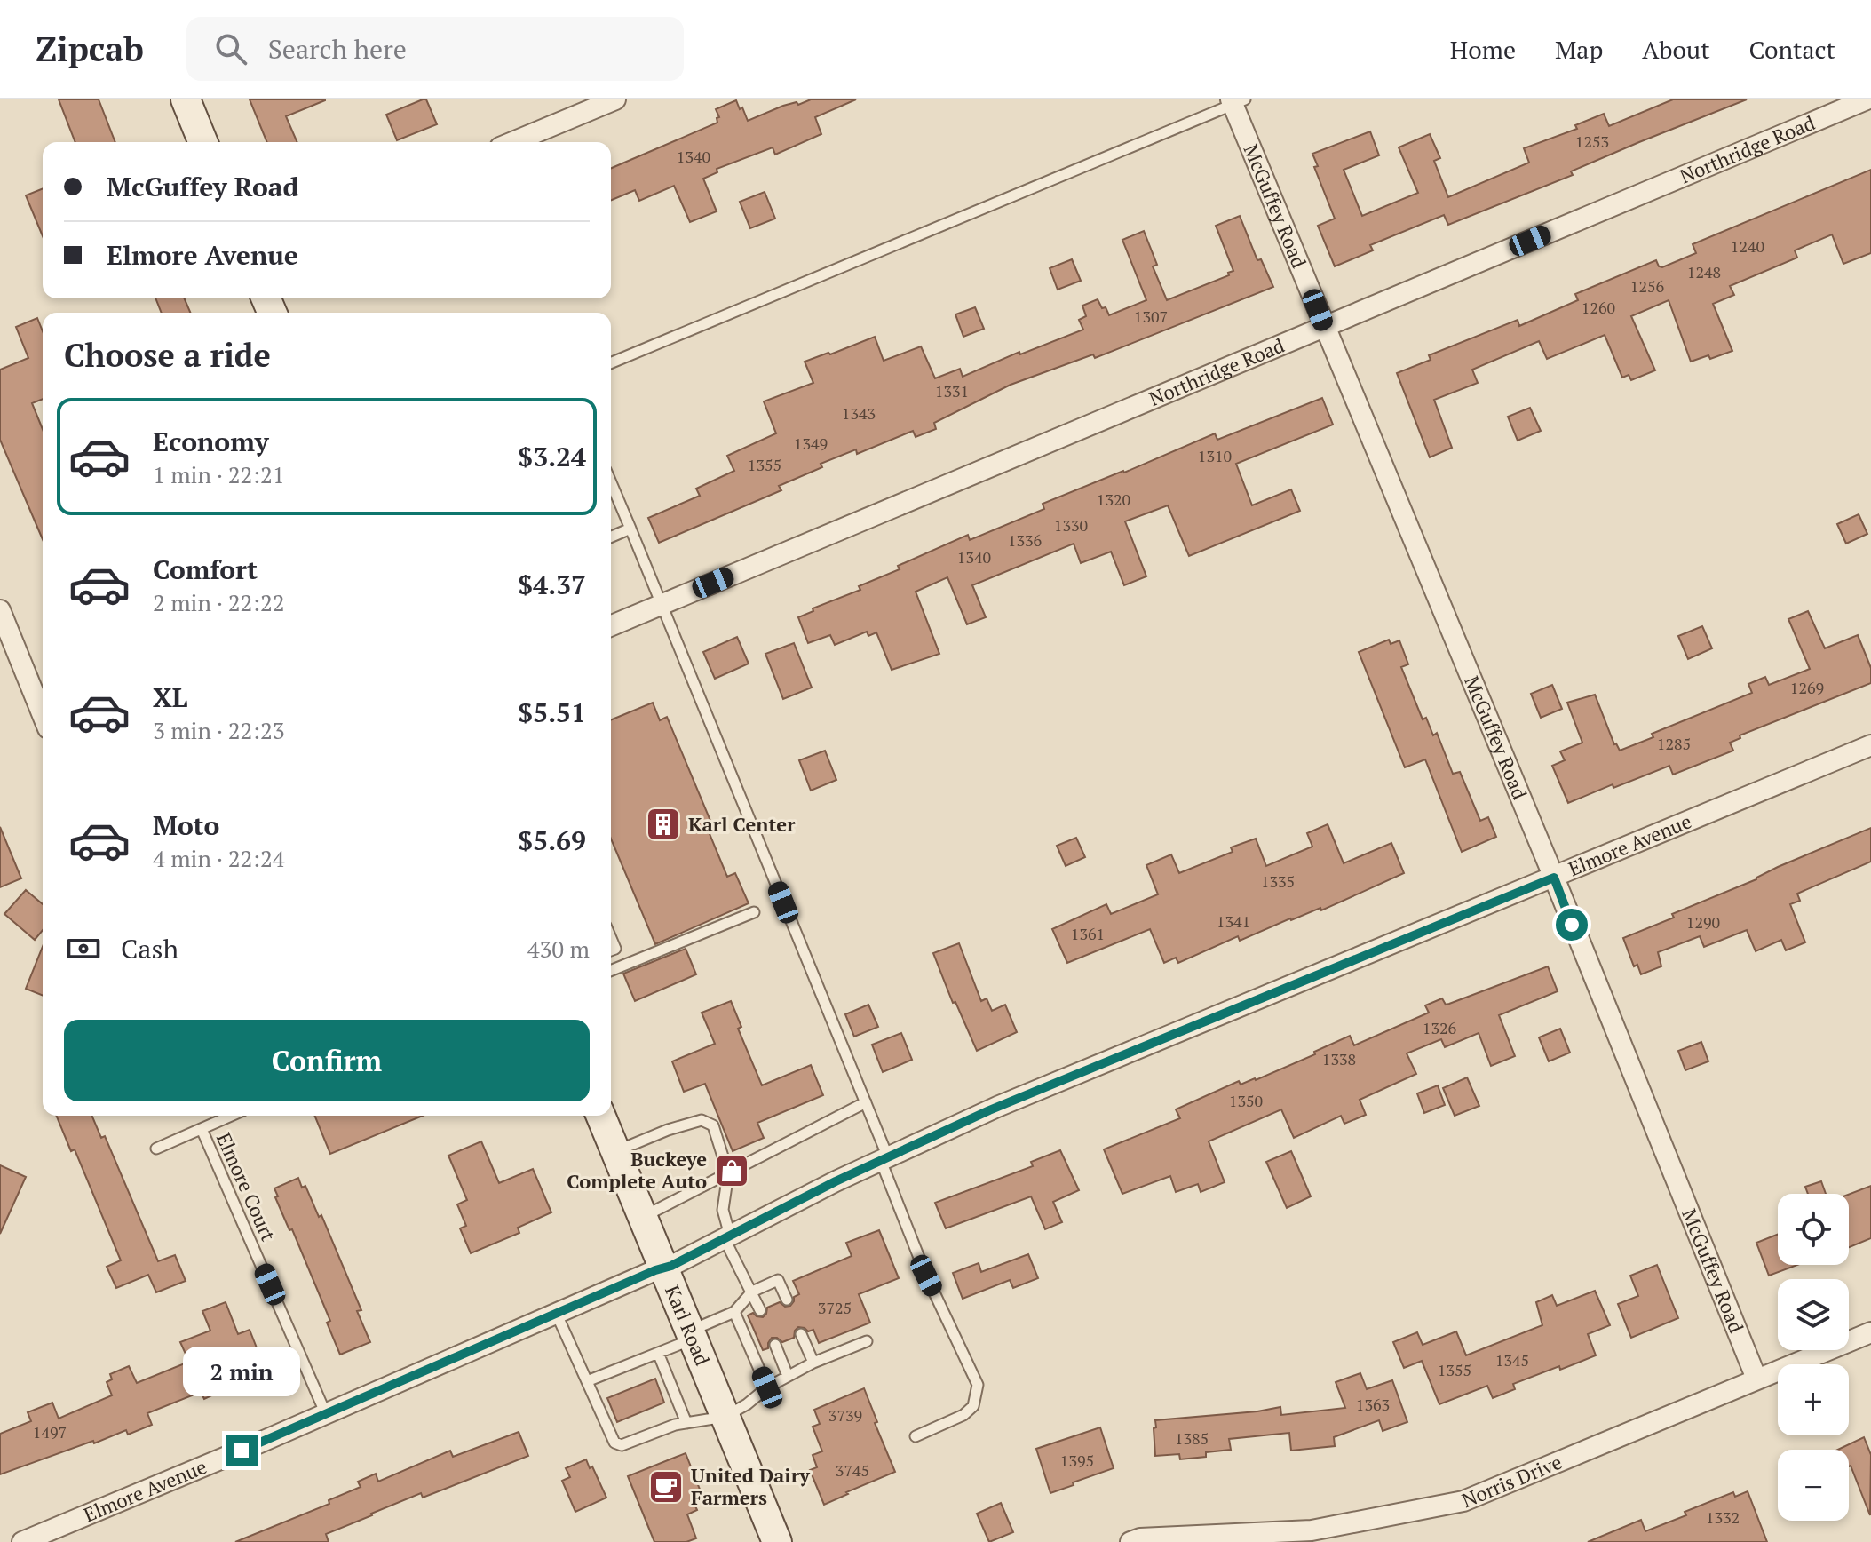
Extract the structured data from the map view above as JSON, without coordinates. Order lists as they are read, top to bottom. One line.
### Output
{"streets":{"main road":["Karl Road"],"street":["Northridge Road","McGuffey Road","Elmore Avenue","Norris Drive"],"lane":["Elmore Court"]},"crossings":[["Northridge Road","McGuffey Road"],["McGuffey Road","Elmore Avenue"],["McGuffey Road","Norris Drive"],["Elmore Avenue","Elmore Court"],["Elmore Avenue","Karl Road"]],"places":{"building":["Karl Center"],"shop":["Buckeye Complete Auto"],"cafe":["United Dairy Farmers"]},"house_numbers":["1253","1340","1240","1248","1256","1260","1307","1331","1343","1349","1310","1355","1320","1330","1336","1340","1269","1285","1335","1341","1290","1361","1326","1338","1350","3725","1345","1355","1363","3739","1497","1385","1395","3745","1332"],"page":{"header":"Zipcab","search":"Search here","nav":["Home","Map","About","Contact"],"banner":["McGuffey Road","Elmore Avenue"],"heading":"Choose a ride","list":[{"name":"Economy","note":"1 min · 22:21","value":"$3.24"},{"name":"Comfort","note":"2 min · 22:22","value":"$4.37"},{"name":"XL","note":"3 min · 22:23","value":"$5.51"},{"name":"Moto","note":"4 min · 22:24","value":"$5.69"}],"pay":["Cash","430 m"],"buttons":"Confirm","map_buttons":["+","−"],"bubble":"2 min"}}
